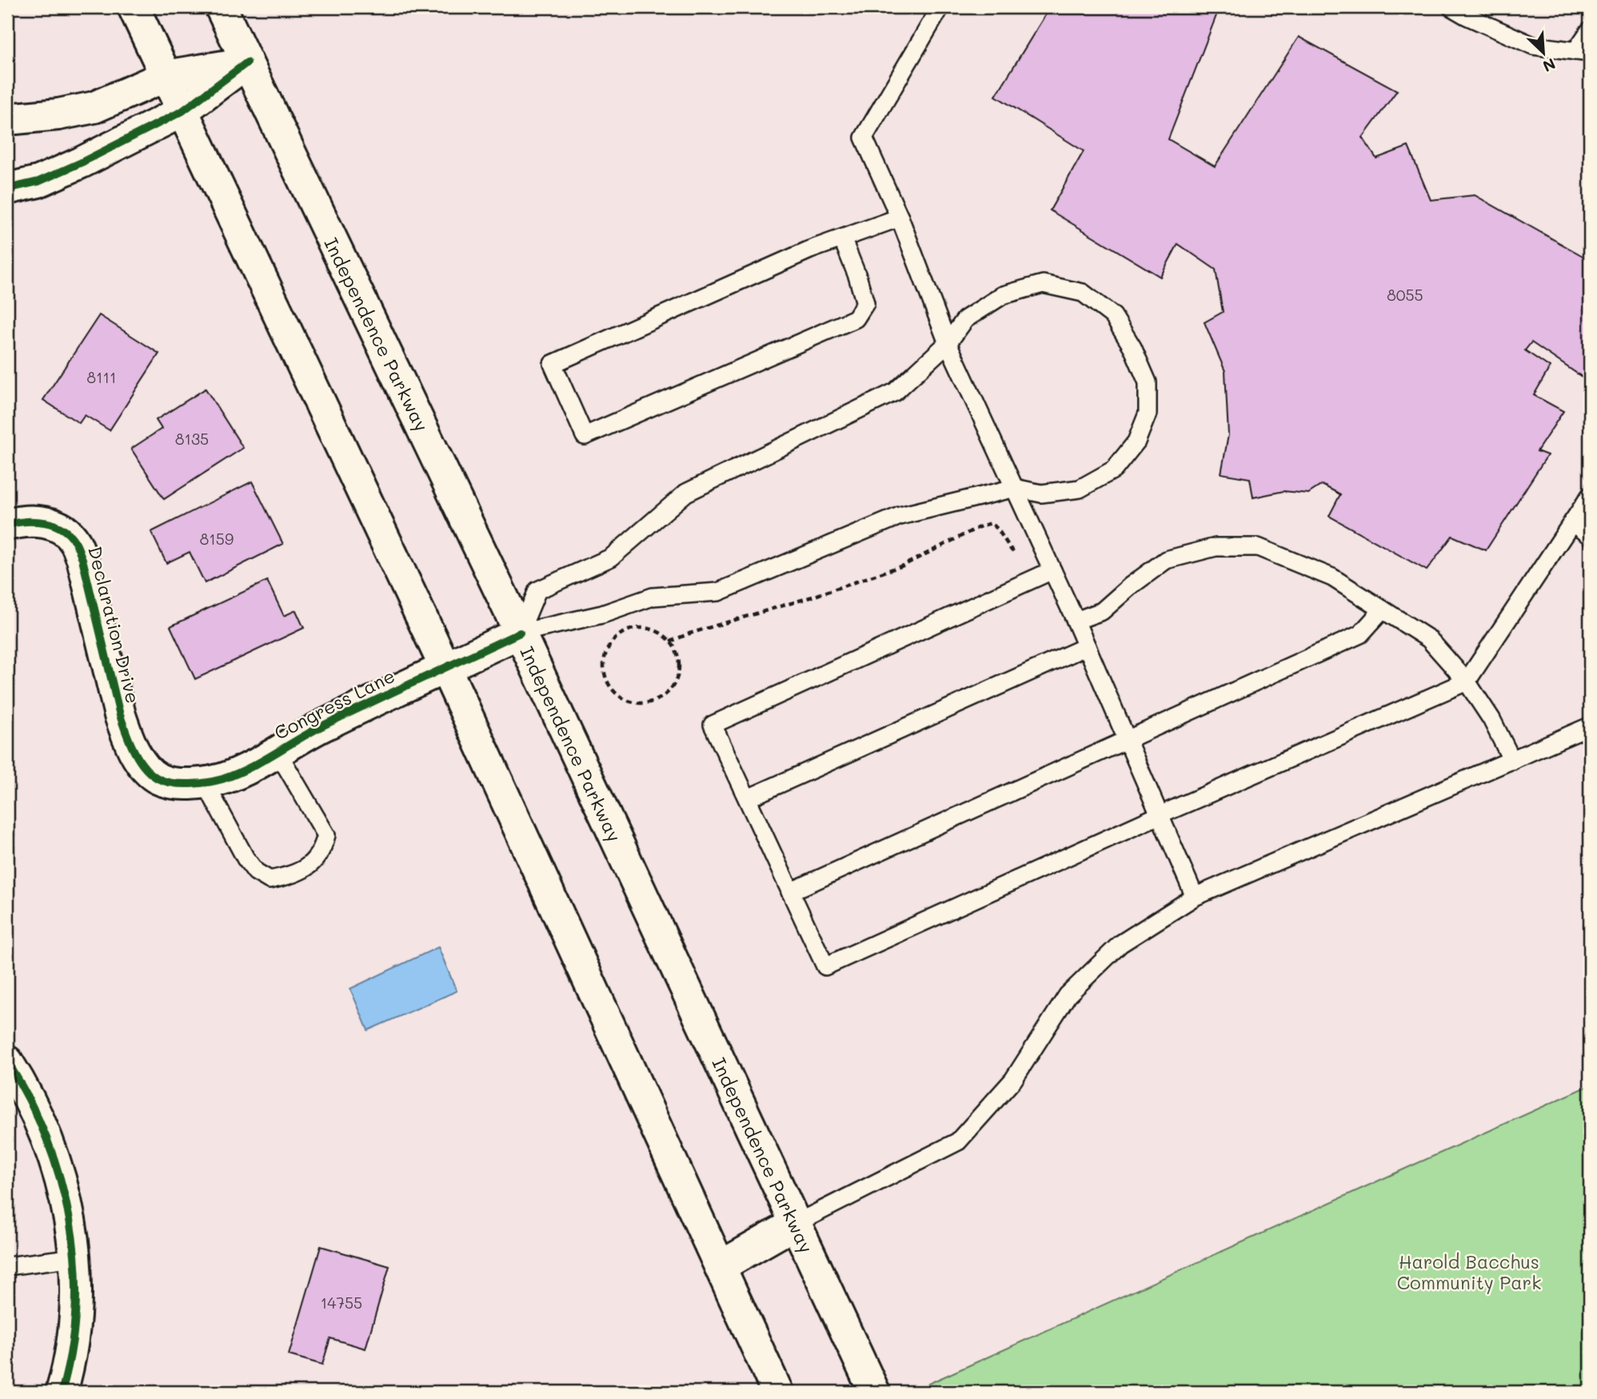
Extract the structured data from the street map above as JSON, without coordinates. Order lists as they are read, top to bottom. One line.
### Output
{"streets":{"main road":["Independence Parkway","Declaration Drive","Congress Lane"]},"crossings":[["Independence Parkway","Congress Lane"],["Declaration Drive","Congress Lane"]],"parks":["Harold Bacchus Community Park"],"house_numbers":["8055","8111","8135","8159","14755"],"north":"bottom right"}
